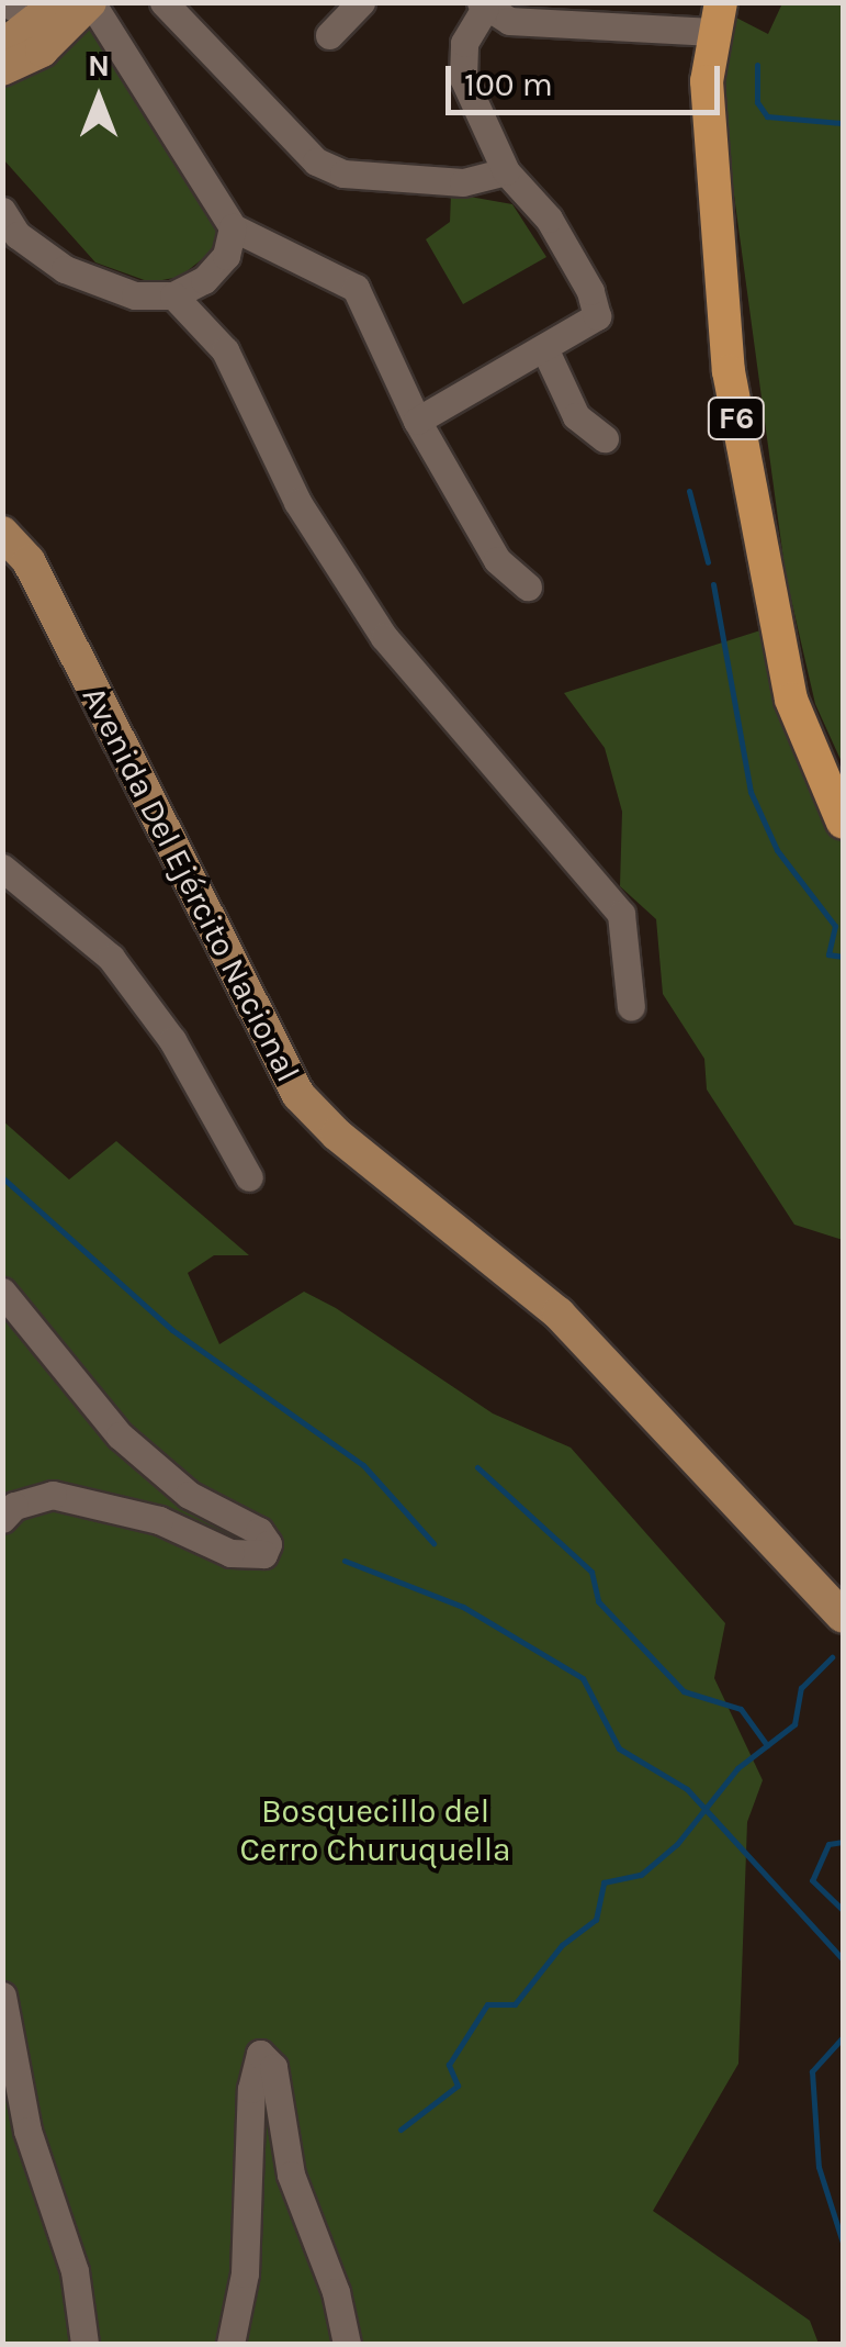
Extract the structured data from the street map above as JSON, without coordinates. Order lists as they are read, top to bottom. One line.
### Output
{"streets":{"highway":["F6"],"main road":["Avenida Del Ejército Nacional"]},"parks":["Bosquecillo del Cerro Churuquella"],"scale_bar":"100 m","north":"top"}
